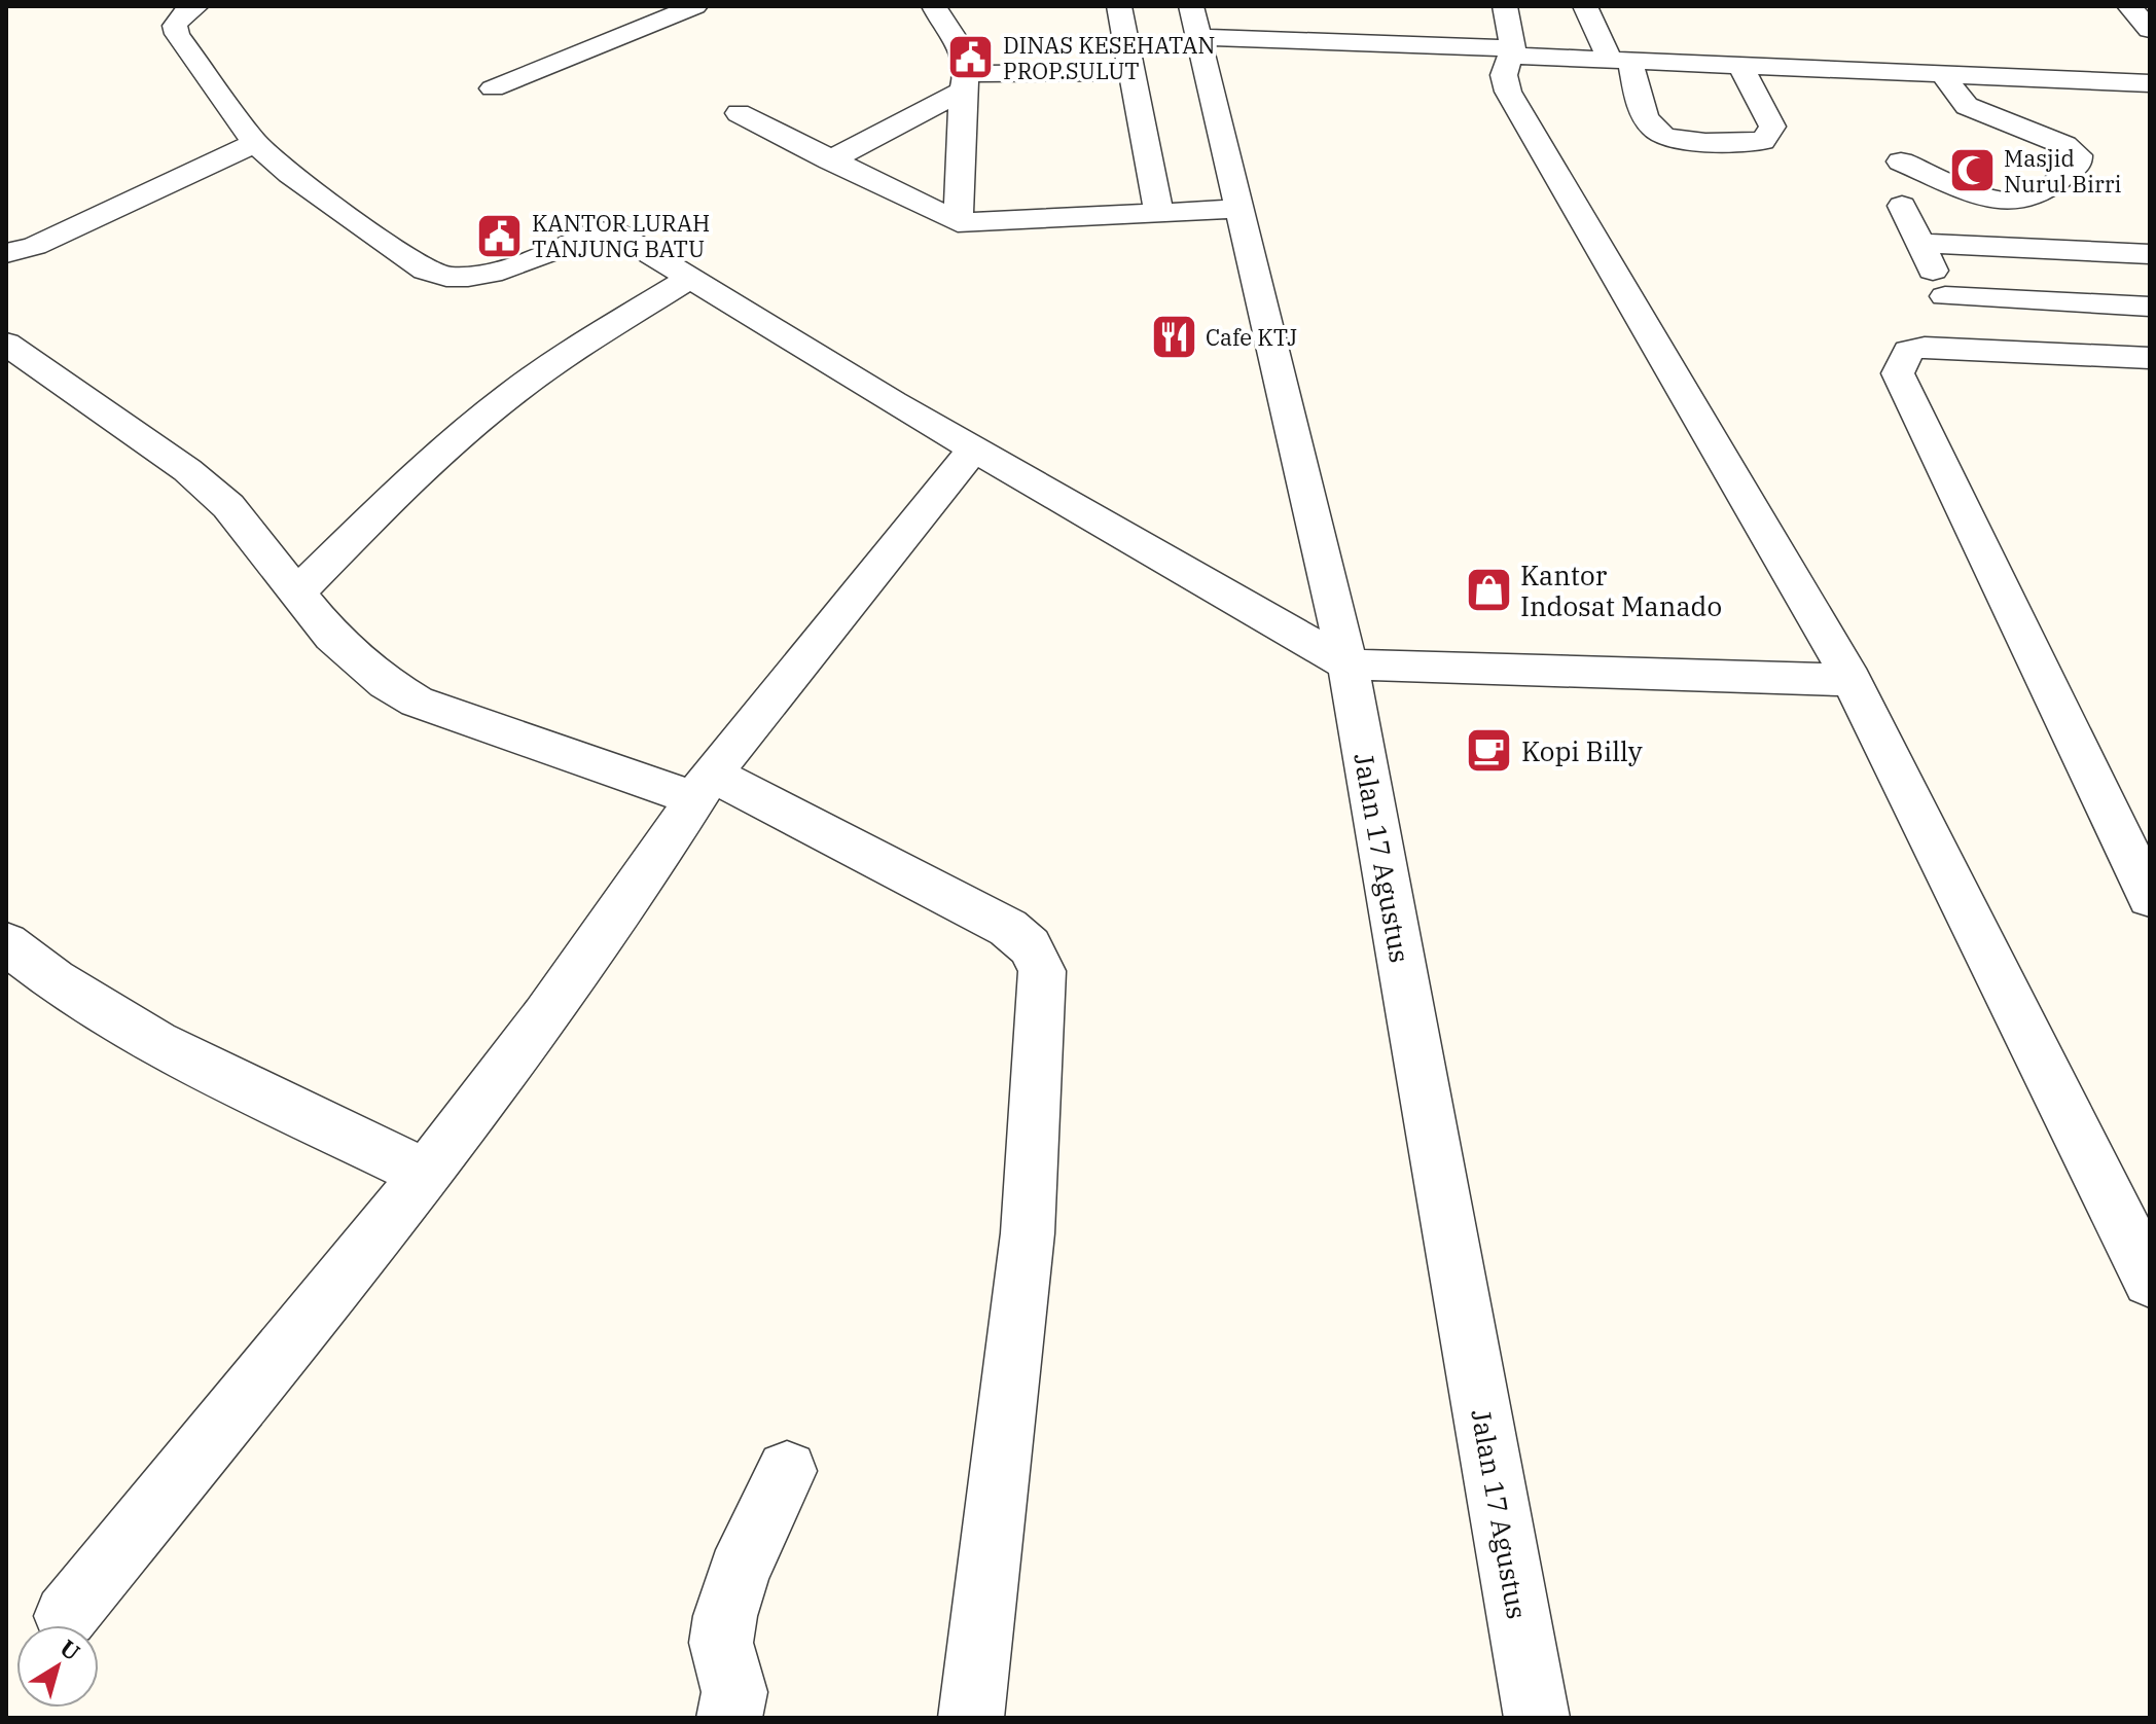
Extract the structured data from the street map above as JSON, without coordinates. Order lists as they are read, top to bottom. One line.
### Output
{"streets":{"street":["Jalan 17 Agustus"]},"places":{"public building":["DINAS KESEHATAN PROP.SULUT","KANTOR LURAH TANJUNG BATU"],"mosque":["Masjid Nurul Birri"],"restaurant":["Cafe KTJ"],"shop":["Kantor Indosat Manado"],"cafe":["Kopi Billy"]},"north":"top right"}
